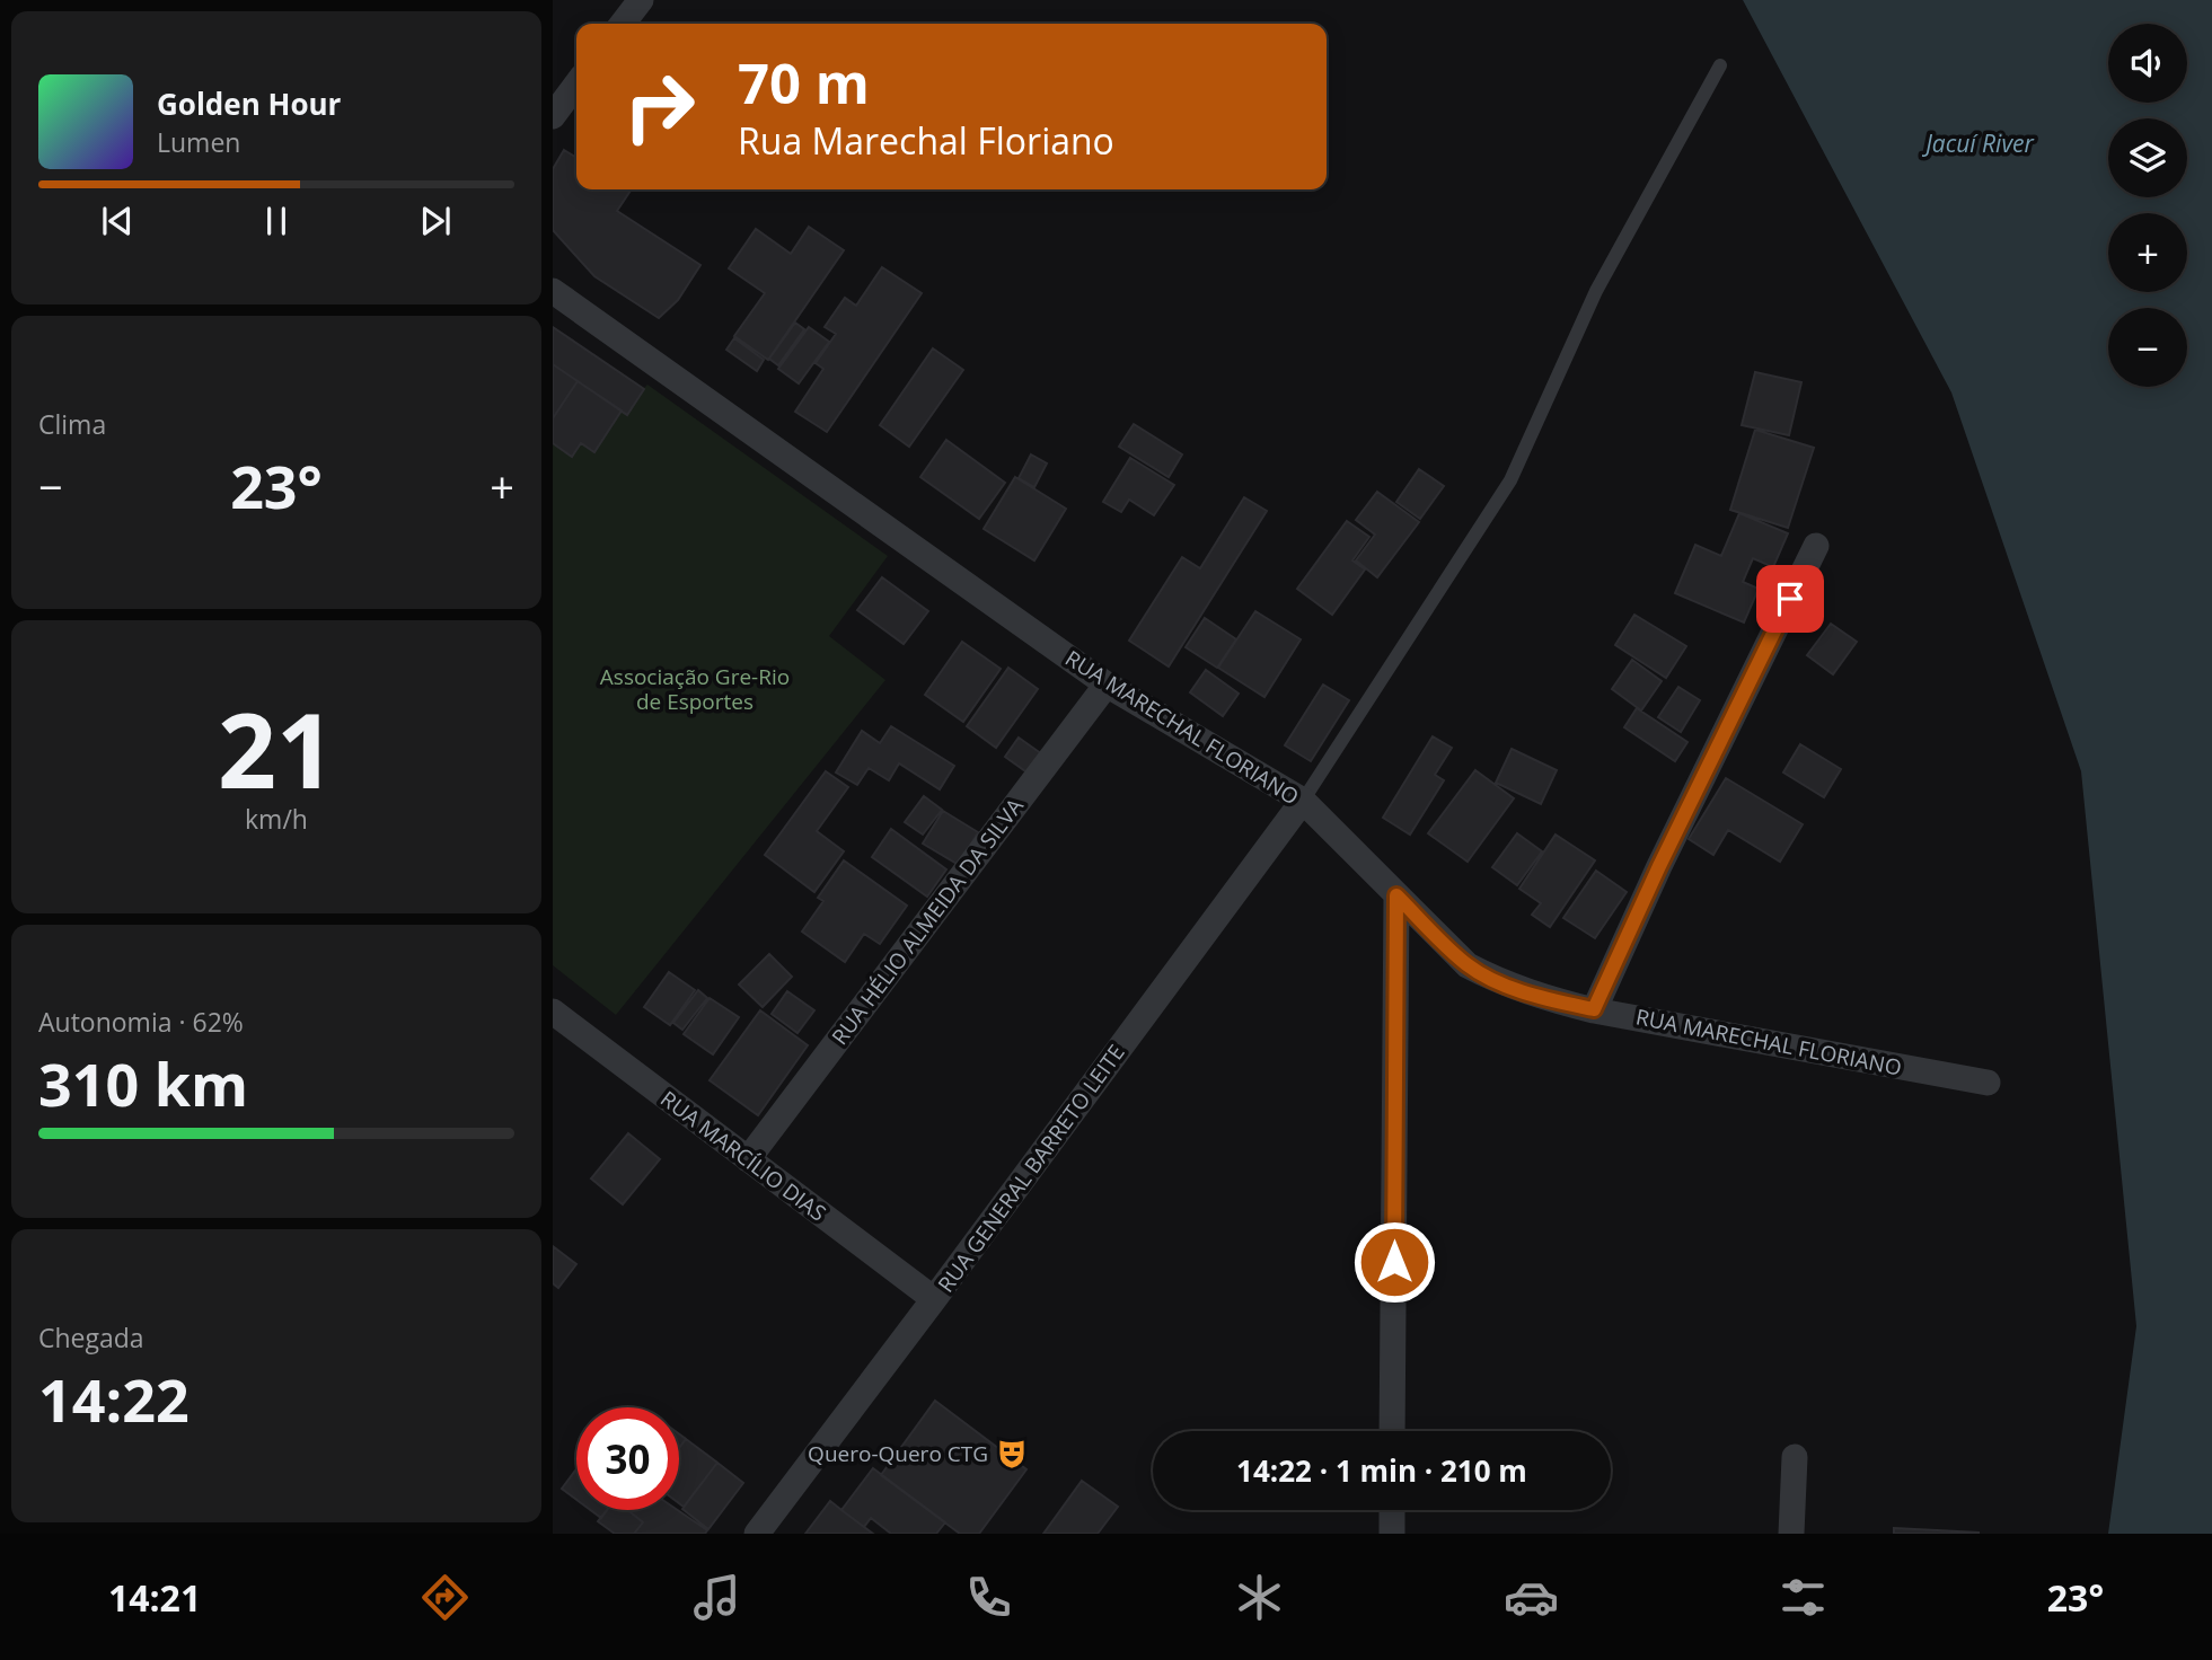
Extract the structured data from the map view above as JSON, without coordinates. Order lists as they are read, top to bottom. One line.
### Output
{"streets":{"street":["RUA MARECHAL FLORIANO","RUA HÉLIO ALMEIDA DA SILVA","RUA MARCÍLIO DIAS","RUA GENERAL BARRETO LEITE"]},"crossings":[["RUA MARECHAL FLORIANO","RUA HÉLIO ALMEIDA DA SILVA"],["RUA MARECHAL FLORIANO","RUA GENERAL BARRETO LEITE"],["RUA HÉLIO ALMEIDA DA SILVA","RUA MARCÍLIO DIAS"],["RUA MARCÍLIO DIAS","RUA GENERAL BARRETO LEITE"]],"water":["Jacuí River"],"parks":["Associação Gre-Rio de Esportes"],"places":{"theatre":["Quero-Quero CTG"]},"page":{"map_buttons":["+","−"],"turn":["70 m","Rua Marechal Floriano"],"song":["Golden Hour","Lumen"],"tile":["Clima",["21","km/h"],["Autonomia · 62%","310 km"],["Chegada","14:22"]],"heat":["−","23°","+"],"limit":"30","trip":"14:22 · 1 min · 210 m","tabs":["14:21","23°"]}}
